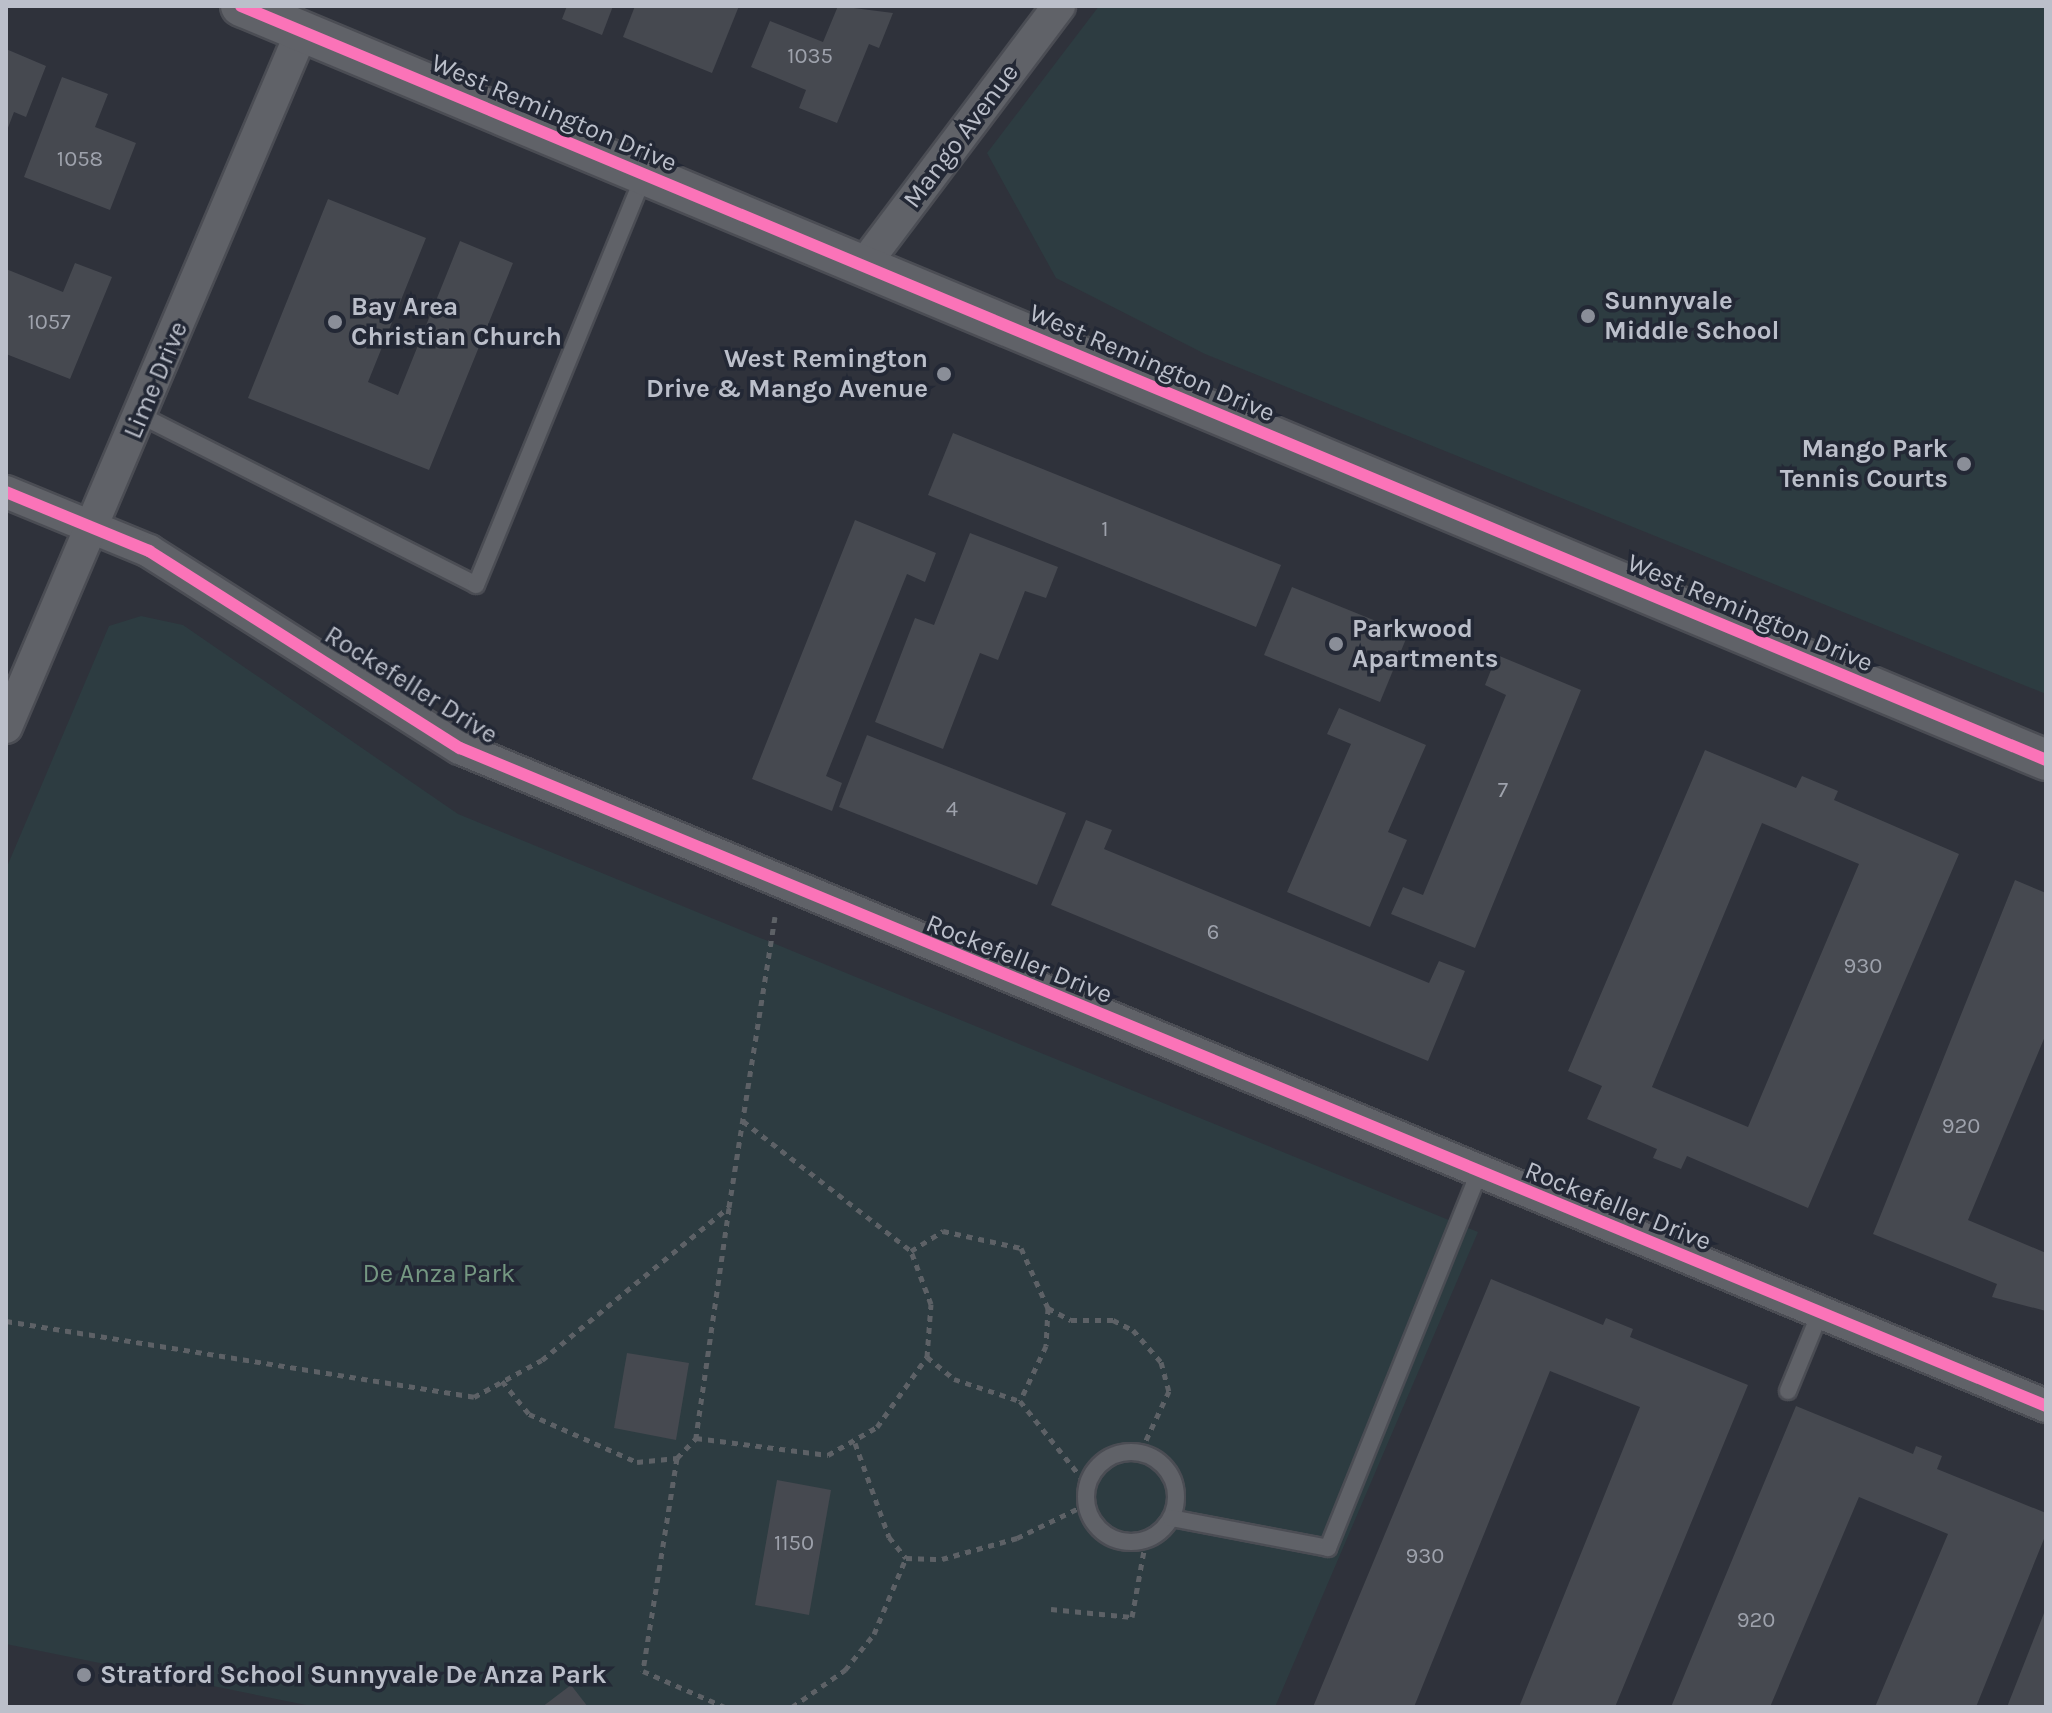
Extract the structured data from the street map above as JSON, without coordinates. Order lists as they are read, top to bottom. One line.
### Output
{"streets":{"street":["West Remington Drive","Mango Avenue","Lime Drive","Rockefeller Drive"]},"crossings":[["West Remington Drive","Mango Avenue"],["West Remington Drive","Lime Drive"],["Lime Drive","Rockefeller Drive"]],"parks":["De Anza Park"],"places":["Sunnyvale Middle School","Bay Area Christian Church","West Remington Drive & Mango Avenue","Mango Park Tennis Courts","Parkwood Apartments","Stratford School Sunnyvale De Anza Park"],"house_numbers":["1035","1058","1057","1","7","4","6","930","920","1150","930","920"]}
